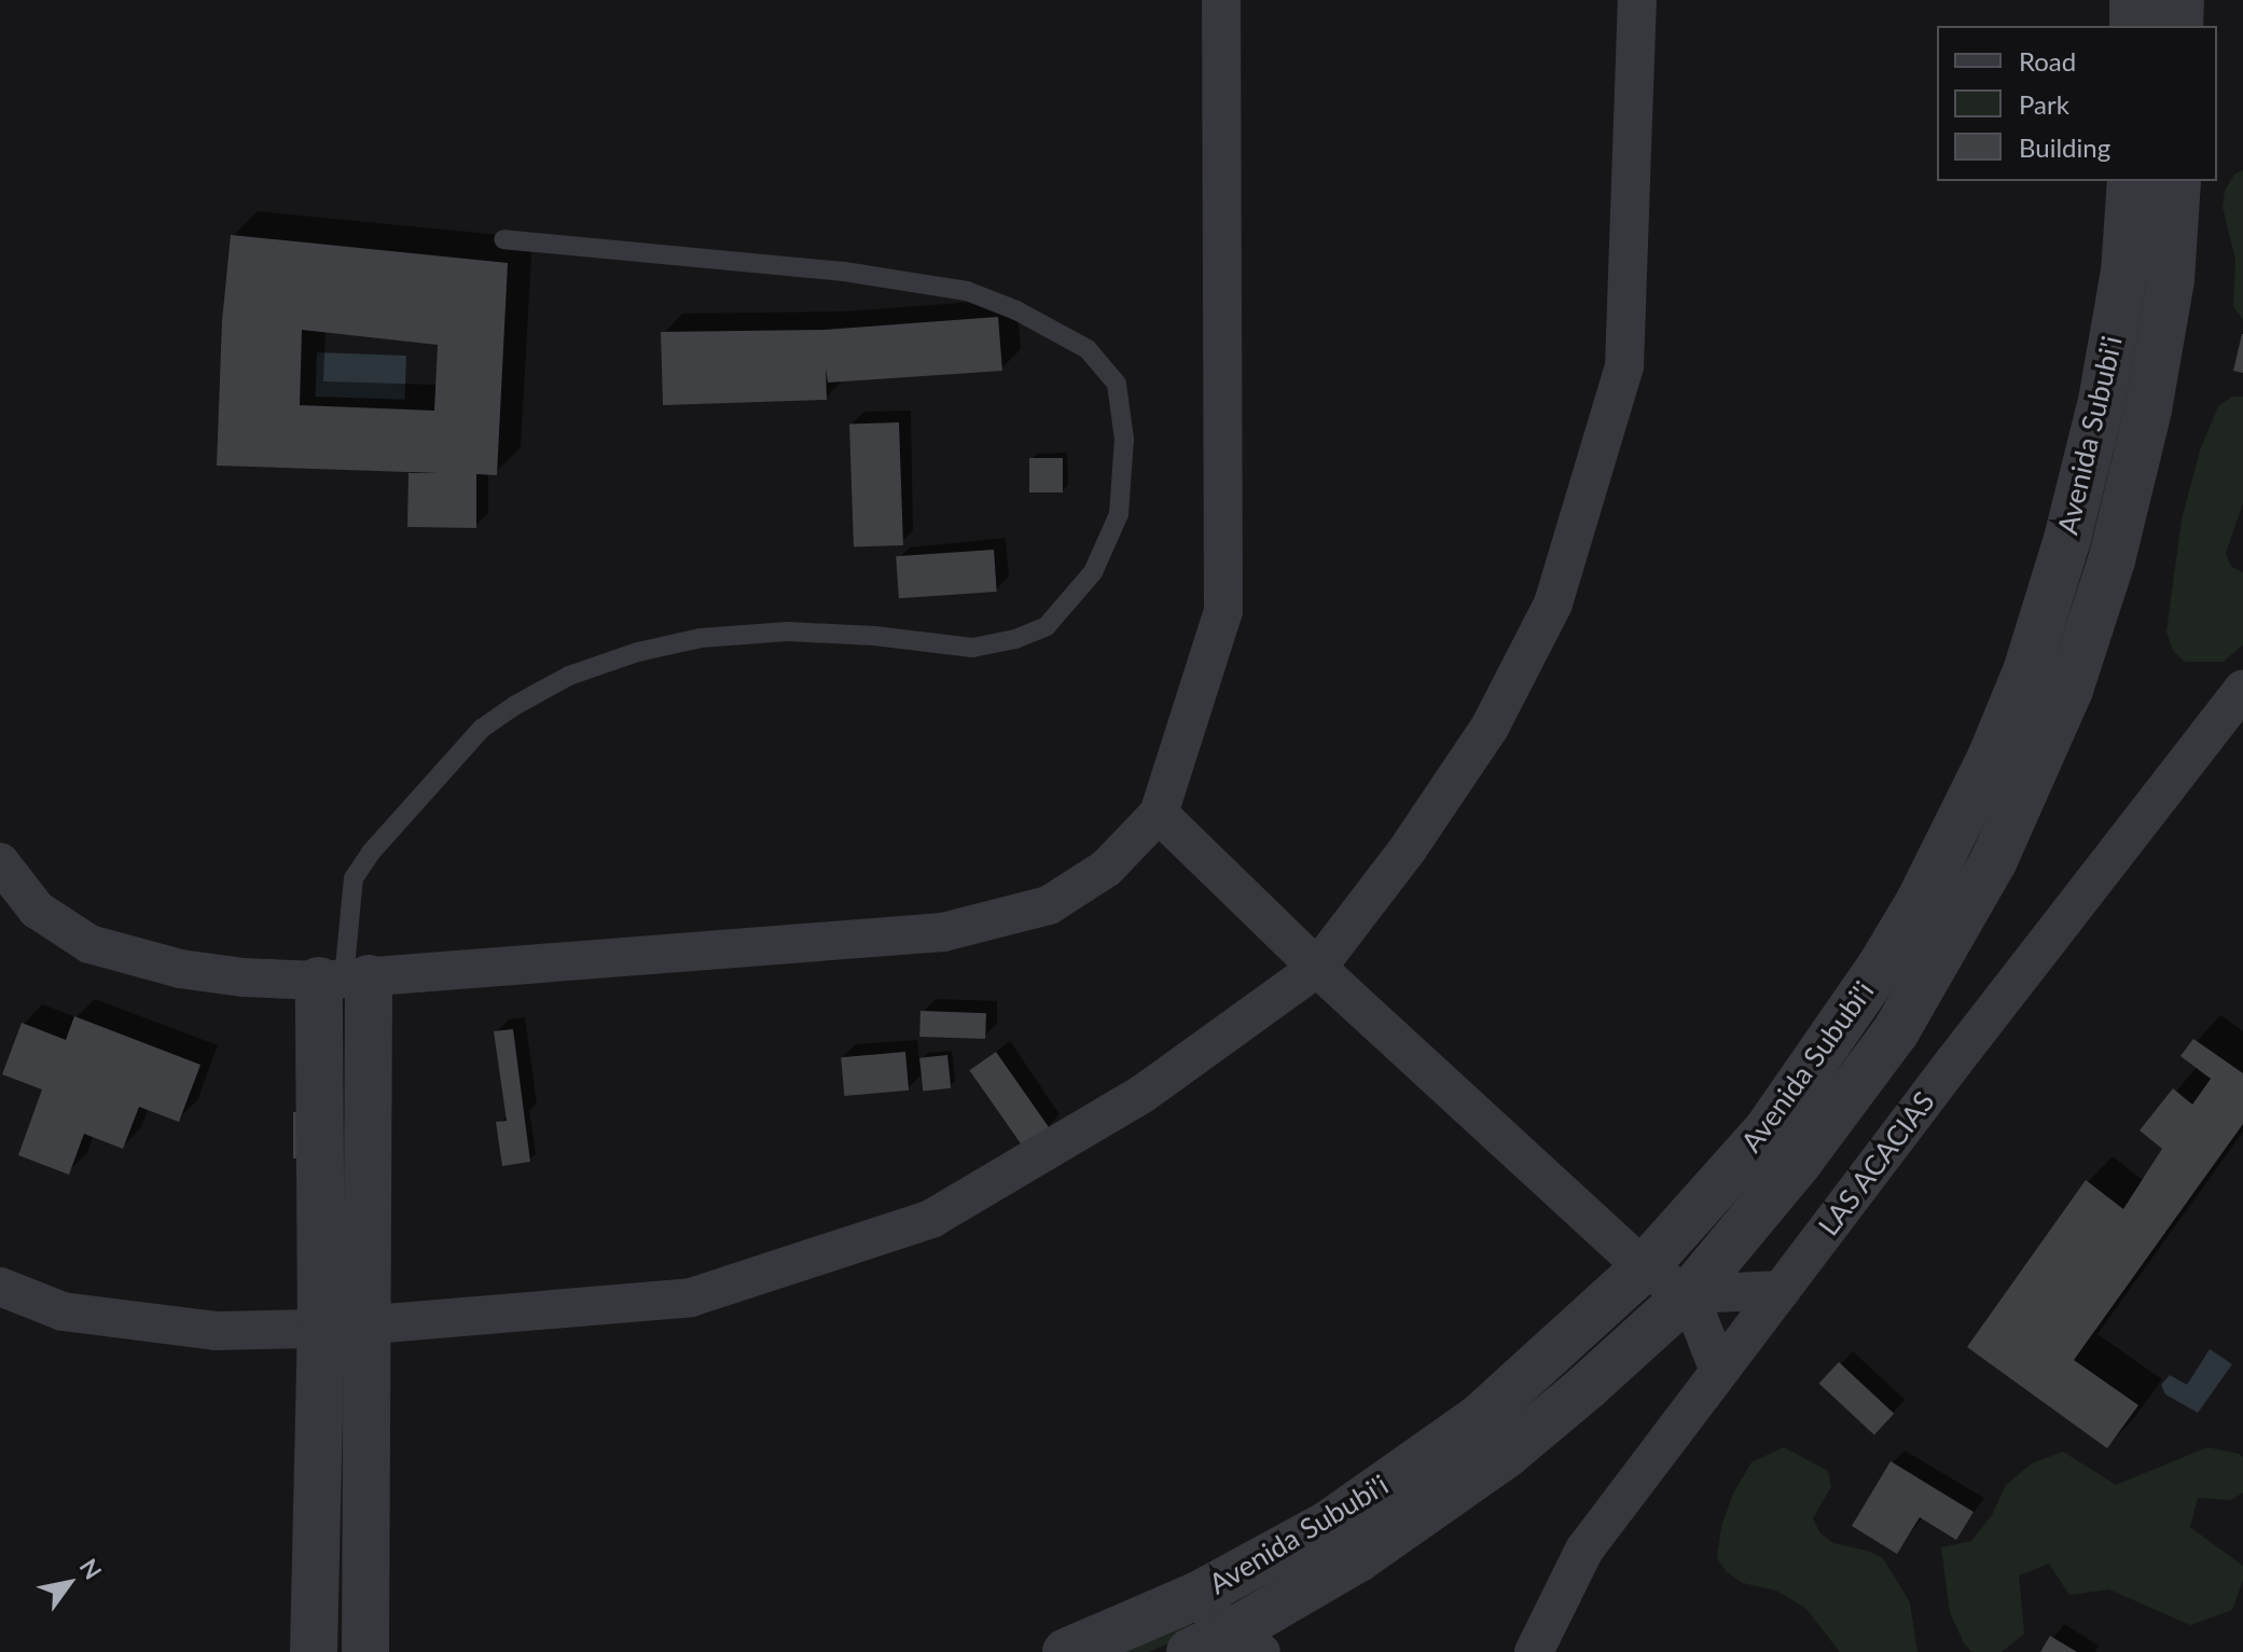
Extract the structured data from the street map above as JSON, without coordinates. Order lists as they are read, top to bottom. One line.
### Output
{"streets":{"street":["Avenida Sububi'i","LAS ACACIAS"]},"legend":["Road","Park","Building"],"north":"top right"}
